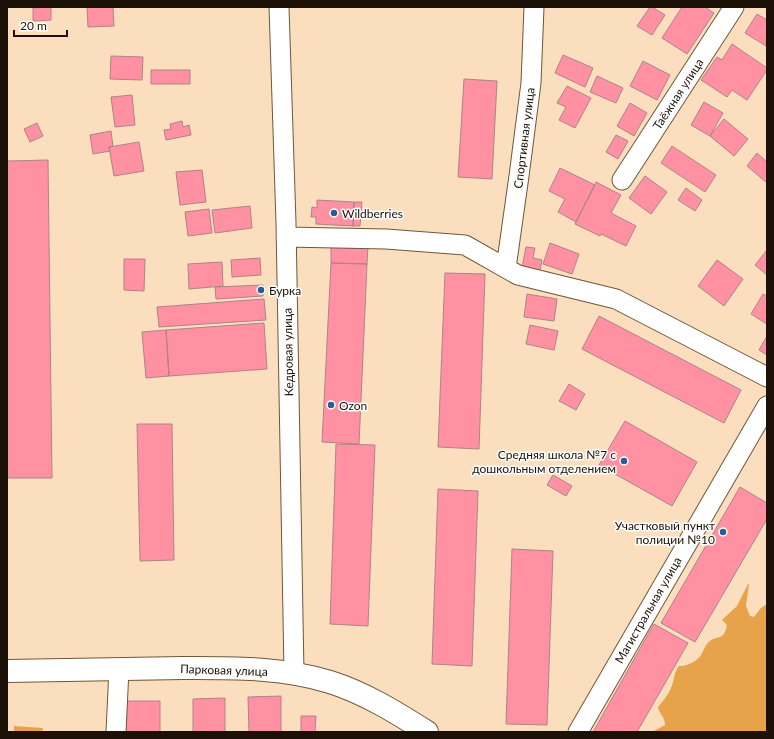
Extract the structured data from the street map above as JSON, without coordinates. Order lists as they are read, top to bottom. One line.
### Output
{"streets":{"street":["Таёжная улица","Спортивная улица","Кедровая улица","Магистральная улица","Парковая улица"]},"crossings":[["Кедровая улица","Парковая улица"]],"places":["Wildberries","Бурка","Ozon","Средняя школа №7 с дошкольным отделением","Участковый пункт полиции №10"],"scale_bar":"20 m"}
